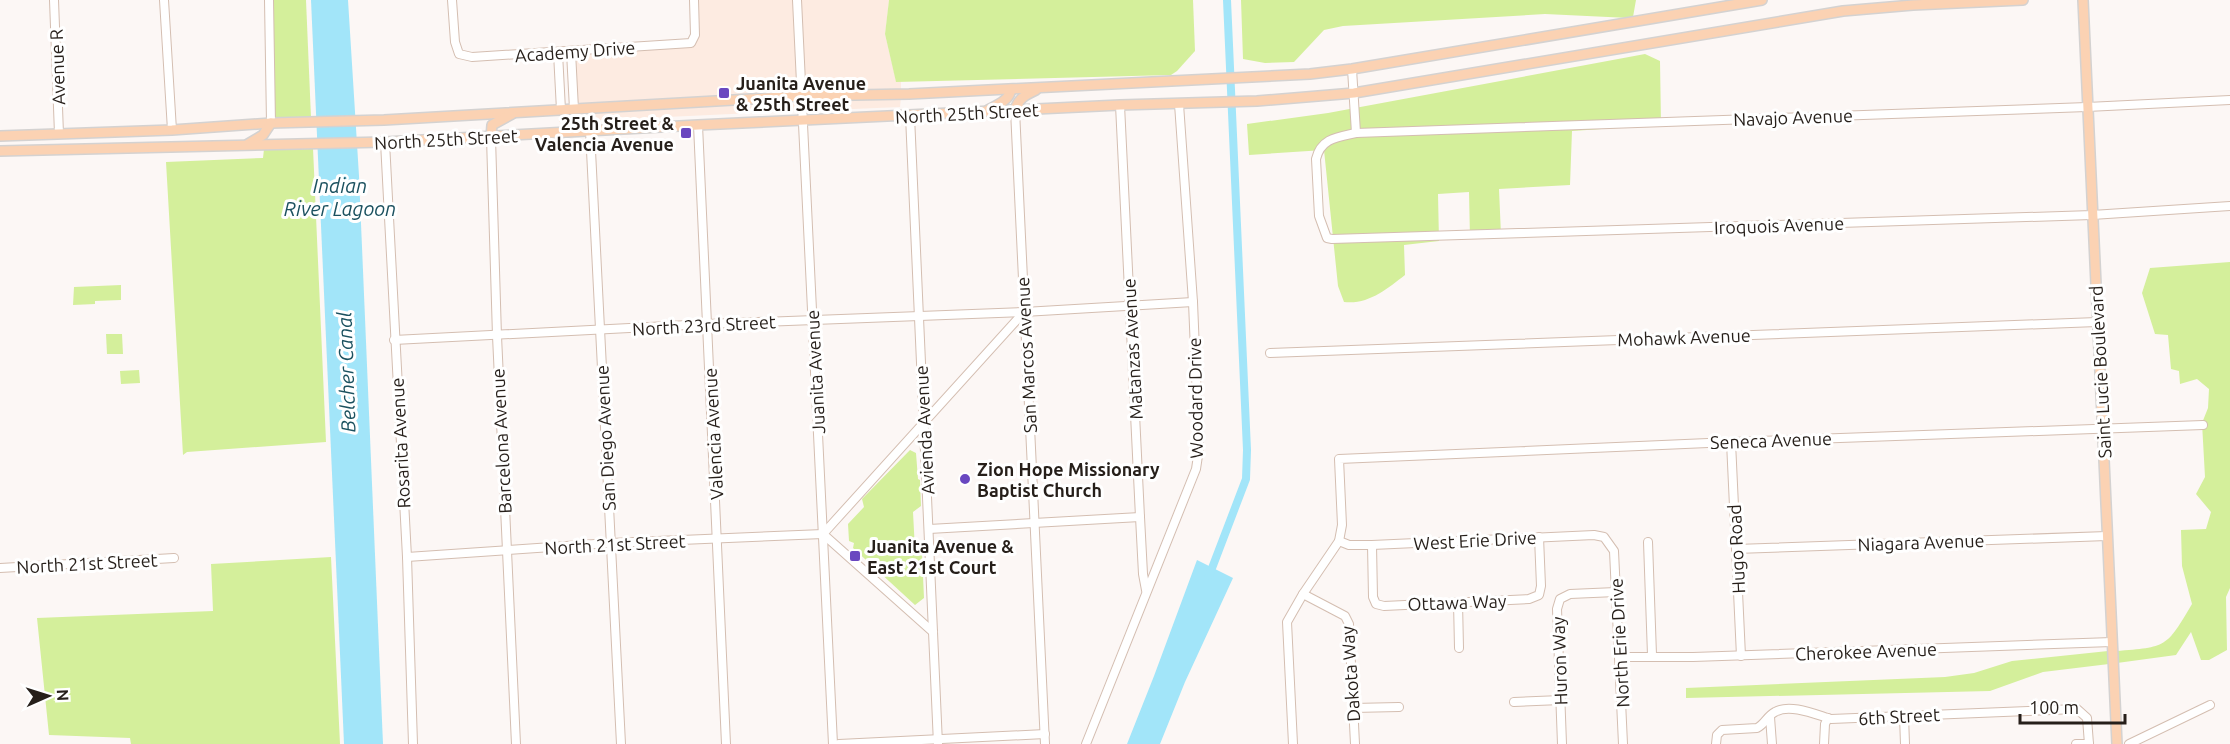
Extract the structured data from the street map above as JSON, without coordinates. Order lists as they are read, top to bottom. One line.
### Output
{"streets":{"main road":["North 25th Street","Saint Lucie Boulevard"],"street":["Academy Drive","Avenue R","Navajo Avenue","Iroquois Avenue","North 23rd Street","Mohawk Avenue","Matanzas Avenue","San Marcos Avenue","Juanita Avenue","Woodard Drive","Avienda Avenue","Valencia Avenue","San Diego Avenue","Seneca Avenue","Barcelona Avenue","Rosarita Avenue","West Erie Drive","Niagara Avenue","North 21st Street","Hugo Road","Ottawa Way","North Erie Drive","Cherokee Avenue","Huron Way","Dakota Way","6th Street"]},"crossings":[["Avenue R","North 25th Street"],["North 25th Street","Matanzas Avenue"],["North 25th Street","San Marcos Avenue"],["North 25th Street","Juanita Avenue"],["North 25th Street","Woodard Drive"],["North 25th Street","Avienda Avenue"],["North 25th Street","Valencia Avenue"],["North 25th Street","San Diego Avenue"],["North 25th Street","Barcelona Avenue"],["North 25th Street","Rosarita Avenue"],["Navajo Avenue","Iroquois Avenue"],["Navajo Avenue","Saint Lucie Boulevard"],["Iroquois Avenue","Saint Lucie Boulevard"],["North 23rd Street","Matanzas Avenue"],["North 23rd Street","San Marcos Avenue"],["North 23rd Street","Juanita Avenue"],["North 23rd Street","Woodard Drive"],["North 23rd Street","Avienda Avenue"],["North 23rd Street","Valencia Avenue"],["North 23rd Street","San Diego Avenue"],["North 23rd Street","Barcelona Avenue"],["North 23rd Street","Rosarita Avenue"],["Mohawk Avenue","Saint Lucie Boulevard"],["Matanzas Avenue","Woodard Drive"],["Juanita Avenue","North 21st Street"],["Saint Lucie Boulevard","Seneca Avenue"],["Saint Lucie Boulevard","Niagara Avenue"],["Saint Lucie Boulevard","Cherokee Avenue"],["Valencia Avenue","North 21st Street"],["San Diego Avenue","North 21st Street"],["Seneca Avenue","West Erie Drive"],["Seneca Avenue","Hugo Road"],["Barcelona Avenue","North 21st Street"],["Rosarita Avenue","North 21st Street"],["West Erie Drive","Ottawa Way"],["West Erie Drive","North Erie Drive"],["Niagara Avenue","Hugo Road"],["Hugo Road","Cherokee Avenue"],["North Erie Drive","Cherokee Avenue"],["North Erie Drive","Huron Way"]],"water":["Indian River Lagoon","Belcher Canal"],"places":{"transit":["Juanita Avenue & 25th Street","25th Street & Valencia Avenue","Juanita Avenue & East 21st Court"],"other":["Zion Hope Missionary Baptist Church"]},"scale_bar":"100 m","north":"right"}
